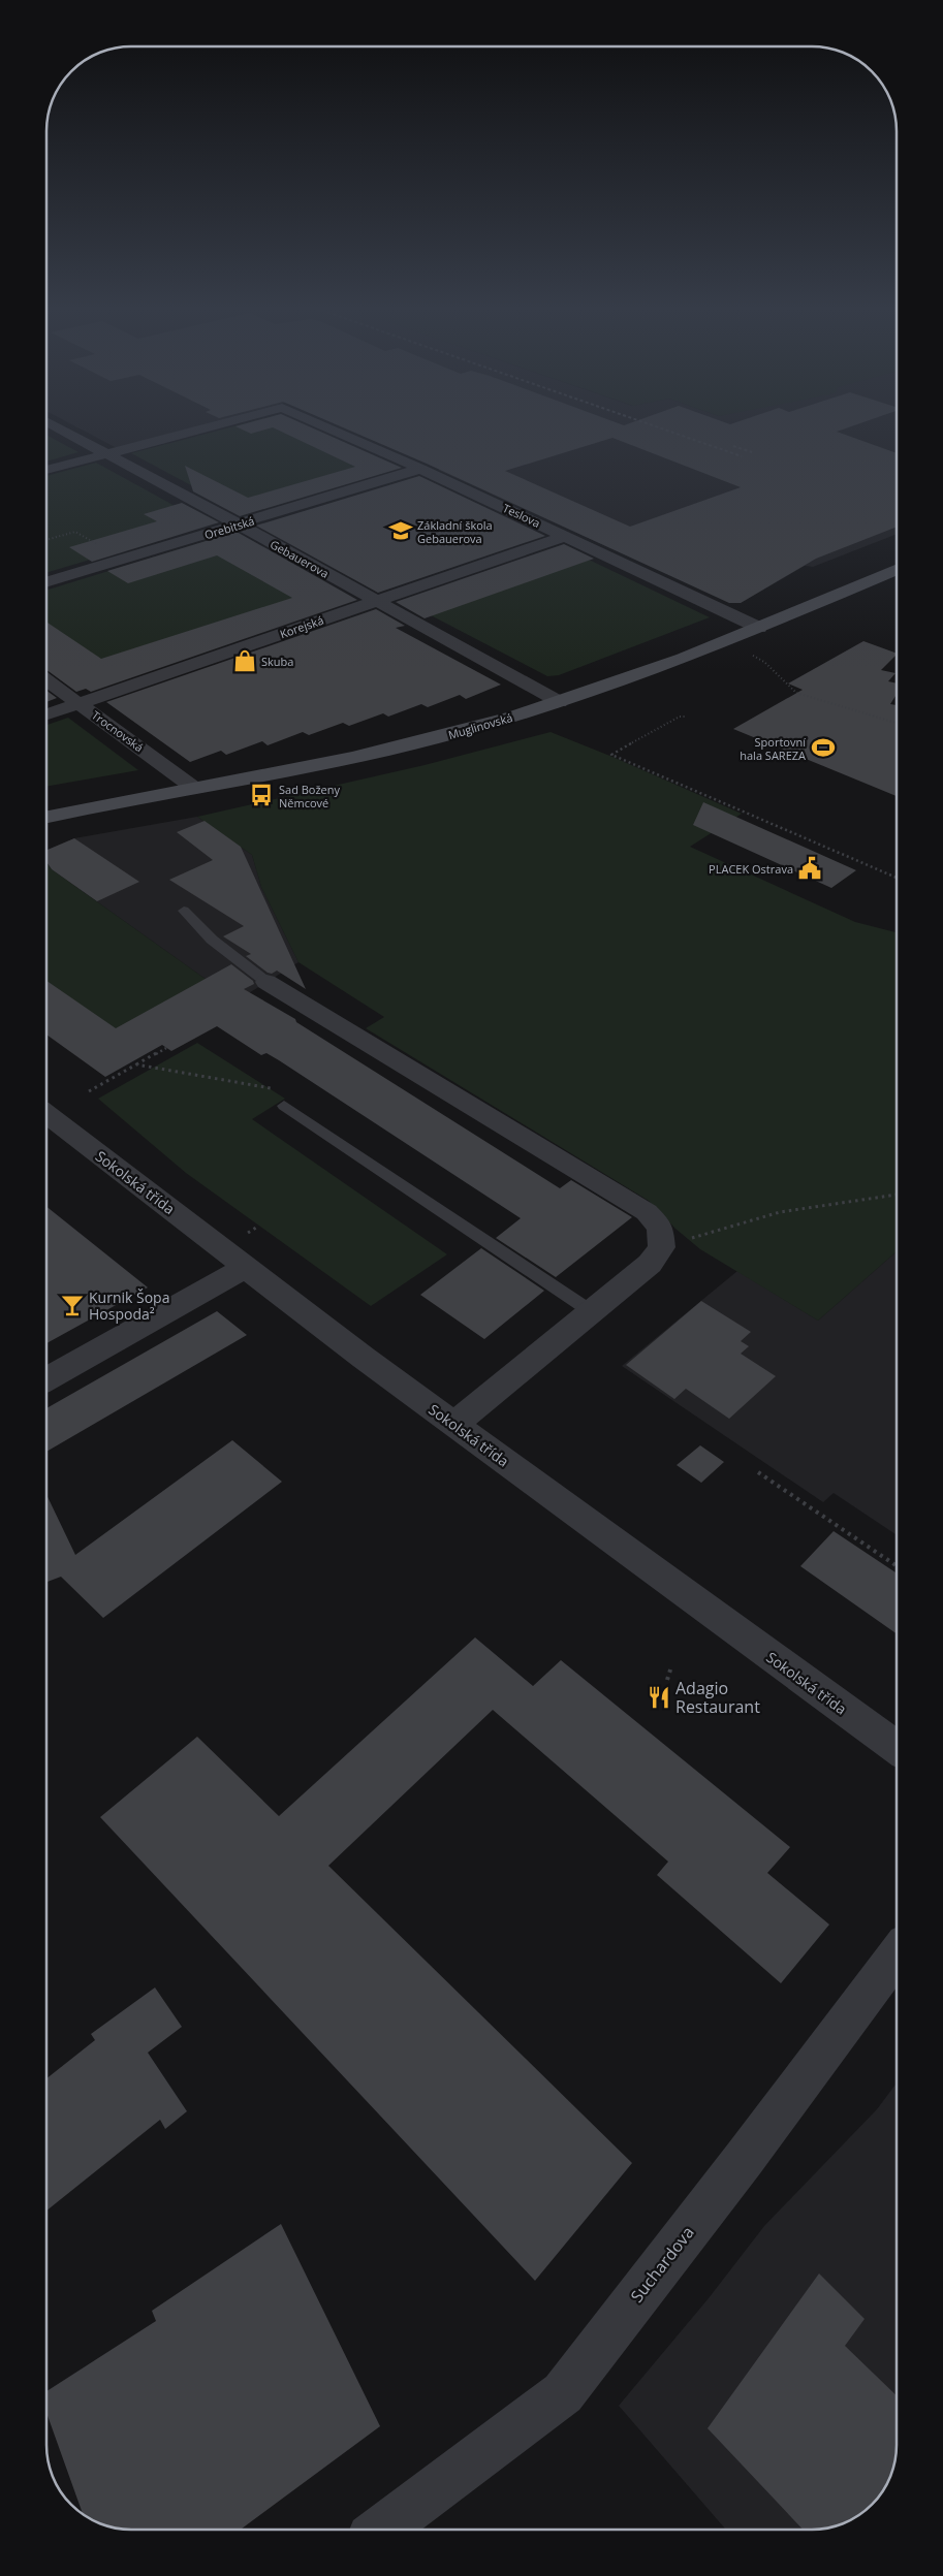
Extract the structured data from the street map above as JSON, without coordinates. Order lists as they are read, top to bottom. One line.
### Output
{"streets":{"main road":["Muglinovská"],"street":["Teslova","Orebitská","Gebauerova","Korejská","Trocnovská","Sokolská třída","Suchardova"]},"crossings":[["Teslova","Orebitská"],["Teslova","Gebauerova"],["Teslova","Korejská"],["Teslova","Muglinovská"],["Orebitská","Gebauerova"],["Gebauerova","Korejská"],["Gebauerova","Muglinovská"],["Korejská","Trocnovská"],["Muglinovská","Trocnovská"]],"places":{"school or university":["Základní škola Gebauerova"],"shop":["Skuba"],"sports":["Sportovní hala SAREZA"],"bus stop":["Sad Boženy Němcové"],"public building":["PLACEK Ostrava"],"bar":["Kurnik Šopa Hospoda²"],"restaurant":["Adagio Restaurant"]}}
